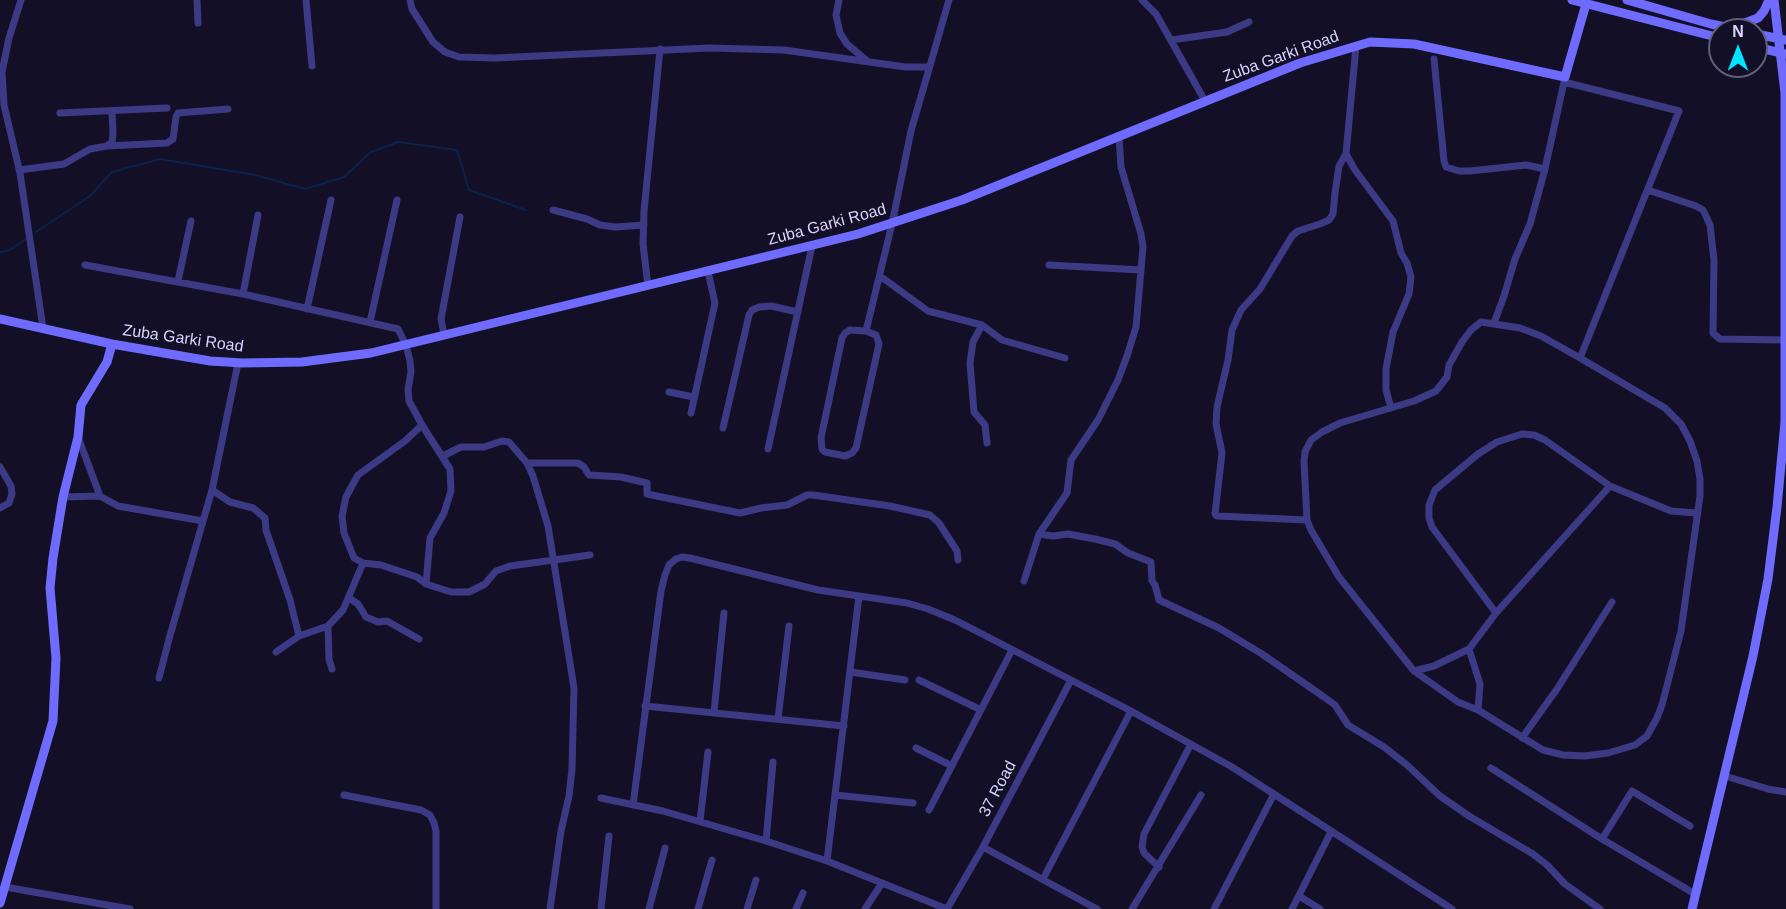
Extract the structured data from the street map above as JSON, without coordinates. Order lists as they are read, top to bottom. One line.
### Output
{"streets":{"main road":["Zuba Garki Road"],"street":["37 Road"]},"north":"top"}
